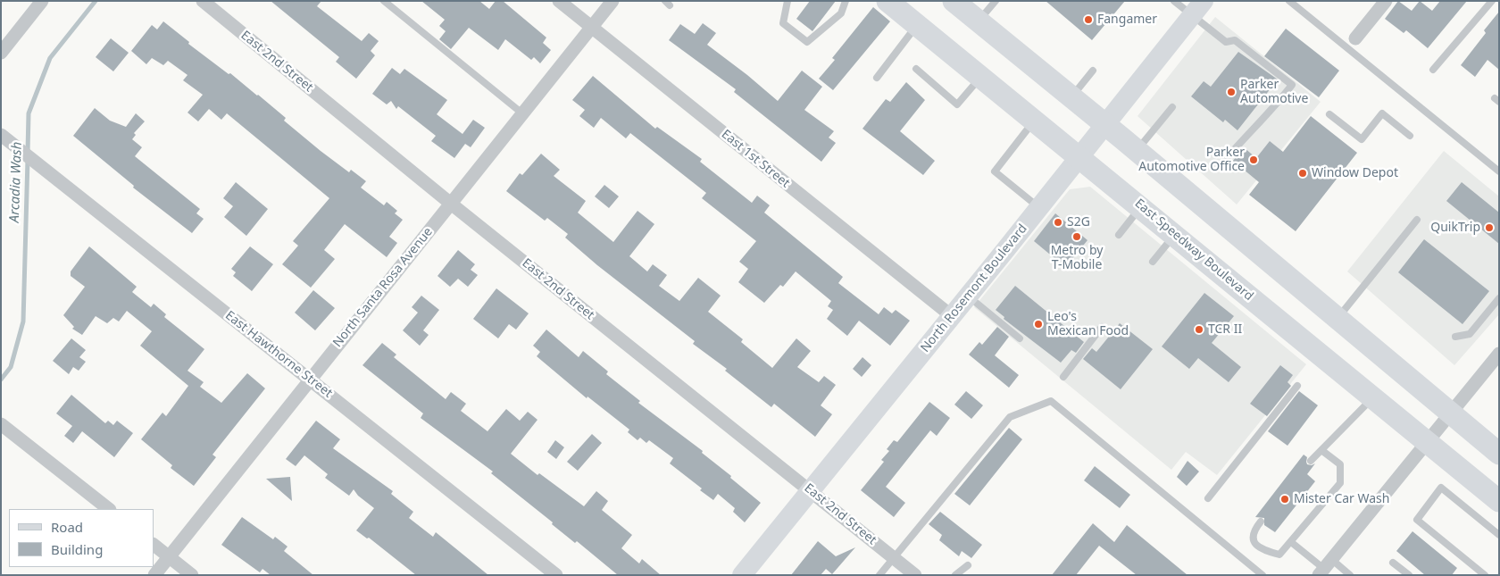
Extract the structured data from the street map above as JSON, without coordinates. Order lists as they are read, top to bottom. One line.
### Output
{"streets":{"main road":["East Speedway Boulevard"],"street":["East 2nd Street","East 1st Street","North Santa Rosa Avenue","North Rosemont Boulevard","East Hawthorne Street"]},"crossings":[["East 2nd Street","North Santa Rosa Avenue"],["East 2nd Street","North Rosemont Boulevard"],["East 1st Street","North Santa Rosa Avenue"],["East 1st Street","North Rosemont Boulevard"],["East Speedway Boulevard","North Rosemont Boulevard"],["North Santa Rosa Avenue","East Hawthorne Street"]],"water":["Arcadia Wash"],"places":["Fangamer","Parker Automotive","Parker Automotive Office","Window Depot","S2G","QuikTrip","Metro by T-Mobile","Leo's Mexican Food","TCR II","Mister Car Wash"],"legend":["Road","Building"]}
